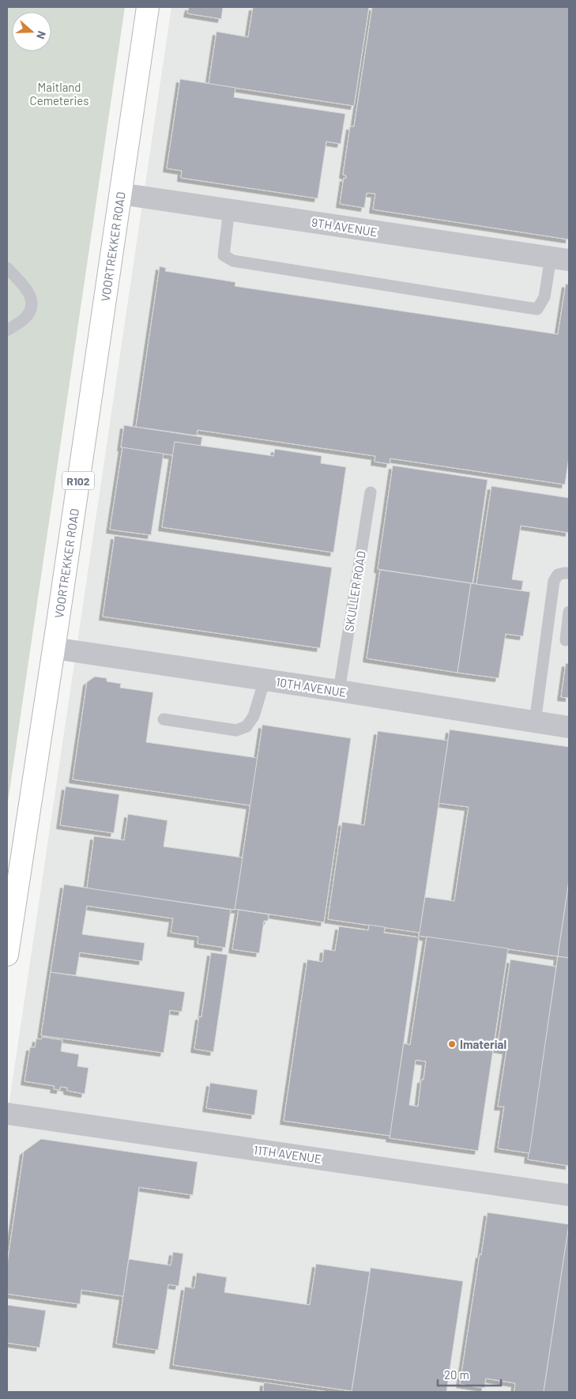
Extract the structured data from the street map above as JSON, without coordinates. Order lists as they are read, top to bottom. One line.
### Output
{"streets":{"main road":["VOORTREKKER ROAD","R102"],"street":["9TH AVENUE","10TH AVENUE","11TH AVENUE"],"lane":["SKULLER ROAD"]},"crossings":[["9TH AVENUE","VOORTREKKER ROAD"],["VOORTREKKER ROAD","10TH AVENUE"],["SKULLER ROAD","10TH AVENUE"]],"parks":["Maitland Cemeteries"],"places":["Imaterial"],"scale_bar":"20 m","north":"right"}
